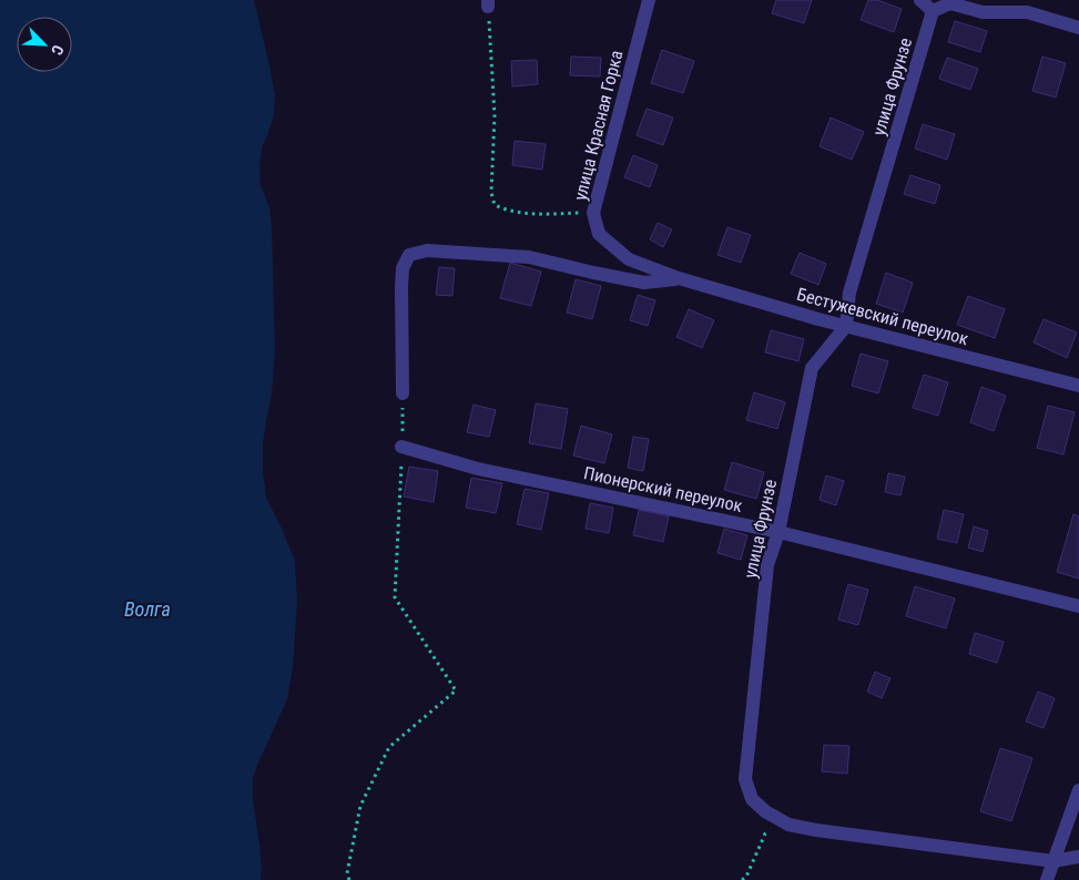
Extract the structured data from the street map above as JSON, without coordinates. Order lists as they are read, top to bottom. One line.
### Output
{"streets":{"street":["улица Фрунзе","улица Красная Горка","Бестужевский переулок","Пионерский переулок"]},"crossings":[["улица Фрунзе","Бестужевский переулок"],["улица Фрунзе","Пионерский переулок"],["улица Красная Горка","Бестужевский переулок"]],"water":["Волга"],"north":"bottom right"}
